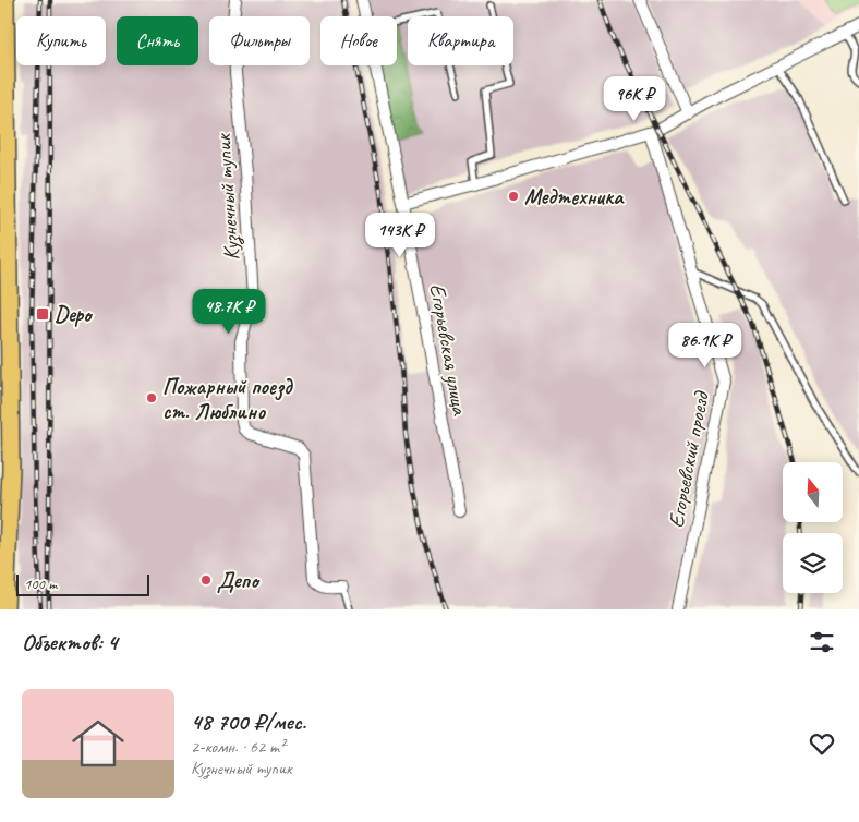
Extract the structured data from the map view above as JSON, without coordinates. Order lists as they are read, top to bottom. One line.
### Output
{"streets":{"street":["Кузнечный тупик","Егорьевская улица","Егорьевский проезд"]},"places":{"other":["Медтехника","Пожарный поезд ст. Люблино","Депо"],"transit":["Depo"]},"scale_bar":"100 m","north":"top","page":{"chip":["Купить","Снять","Фильтры","Новое","Квартира"],"price":["96K ₽","143K ₽","48.7K ₽","86.1K ₽"],"scale":"100 m","heading":"Объектов: 4","list":[{"name":"48 700 ₽/мес.","note":"2-комн. · 62 m² · Кузнечный тупик"}]}}
